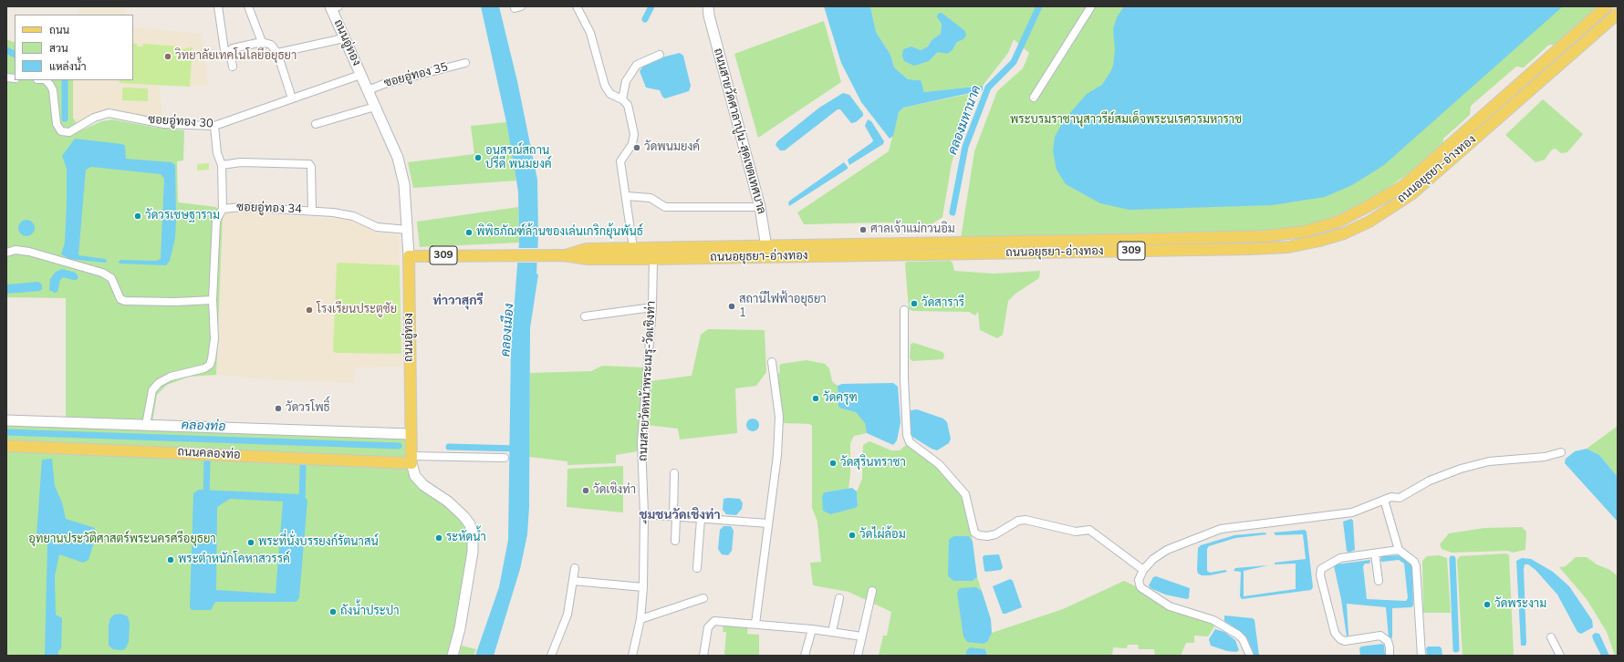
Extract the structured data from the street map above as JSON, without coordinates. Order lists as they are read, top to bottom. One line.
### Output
{"streets":{"main road":["ถนนอู่ทอง","ถนนอยุธยา-อ่างทอง","309","ถนนคลองท่อ"],"street":["ซอยอู่ทอง 35","ซอยอู่ทอง 30","ถนนสายวัดศาลาปูน-สุดเขตเทศบาล","ซอยอู่ทอง 34","ถนนสายวัดหน้าพระเมรุ-วัดเชิงท่า"]},"crossings":[["ถนนอู่ทอง","ซอยอู่ทอง 35"],["ถนนอู่ทอง","ซอยอู่ทอง 30"],["ถนนอู่ทอง","ถนนอยุธยา-อ่างทอง"],["ถนนอู่ทอง","ซอยอู่ทอง 34"],["ถนนอู่ทอง","ถนนคลองท่อ"],["ถนนสายวัดศาลาปูน-สุดเขตเทศบาล","ถนนอยุธยา-อ่างทอง"],["ถนนอยุธยา-อ่างทอง","ถนนสายวัดหน้าพระเมรุ-วัดเชิงท่า"]],"districts":["ท่าวาสุกรี","ชุมชนวัดเชิงท่า"],"water":["คลองมหานาค","คลองเมือง","คลองท่อ"],"parks":["พระบรมราชานุสาวรีย์สมเด็จพระนเรศวรมหาราช","อุทยานประวัติศาสตร์พระนครศรีอยุธยา"],"places":["วิทยาลัยเทคโนโลยีอยุธยา","วัดพนมยงค์","อนุสรณ์สถาน ปรีดี พนมยงค์","วัดวรเชษฐาราม","ศาลเจ้าแม่กวนอิม","พิพิธภัณฑ์ล้านของเล่นเกริกยุ้นพันธ์","วัดสารารี","สถานีไฟฟ้าอยุธยา 1","โรงเรียนประตูชัย","วัดครุฑ","วัดวรโพธิ์","วัดสุรินทราชา","วัดเชิงท่า","วัดไผ่ล้อม","ระหัดน้ำ","พระที่นั่งบรรยงก์รัตนาสน์","พระตำหนักโคหาสวรรค์","วัดพระงาม","ถังน้ำประปา"],"legend":["ถนน","สวน","แหล่งน้ำ"]}
